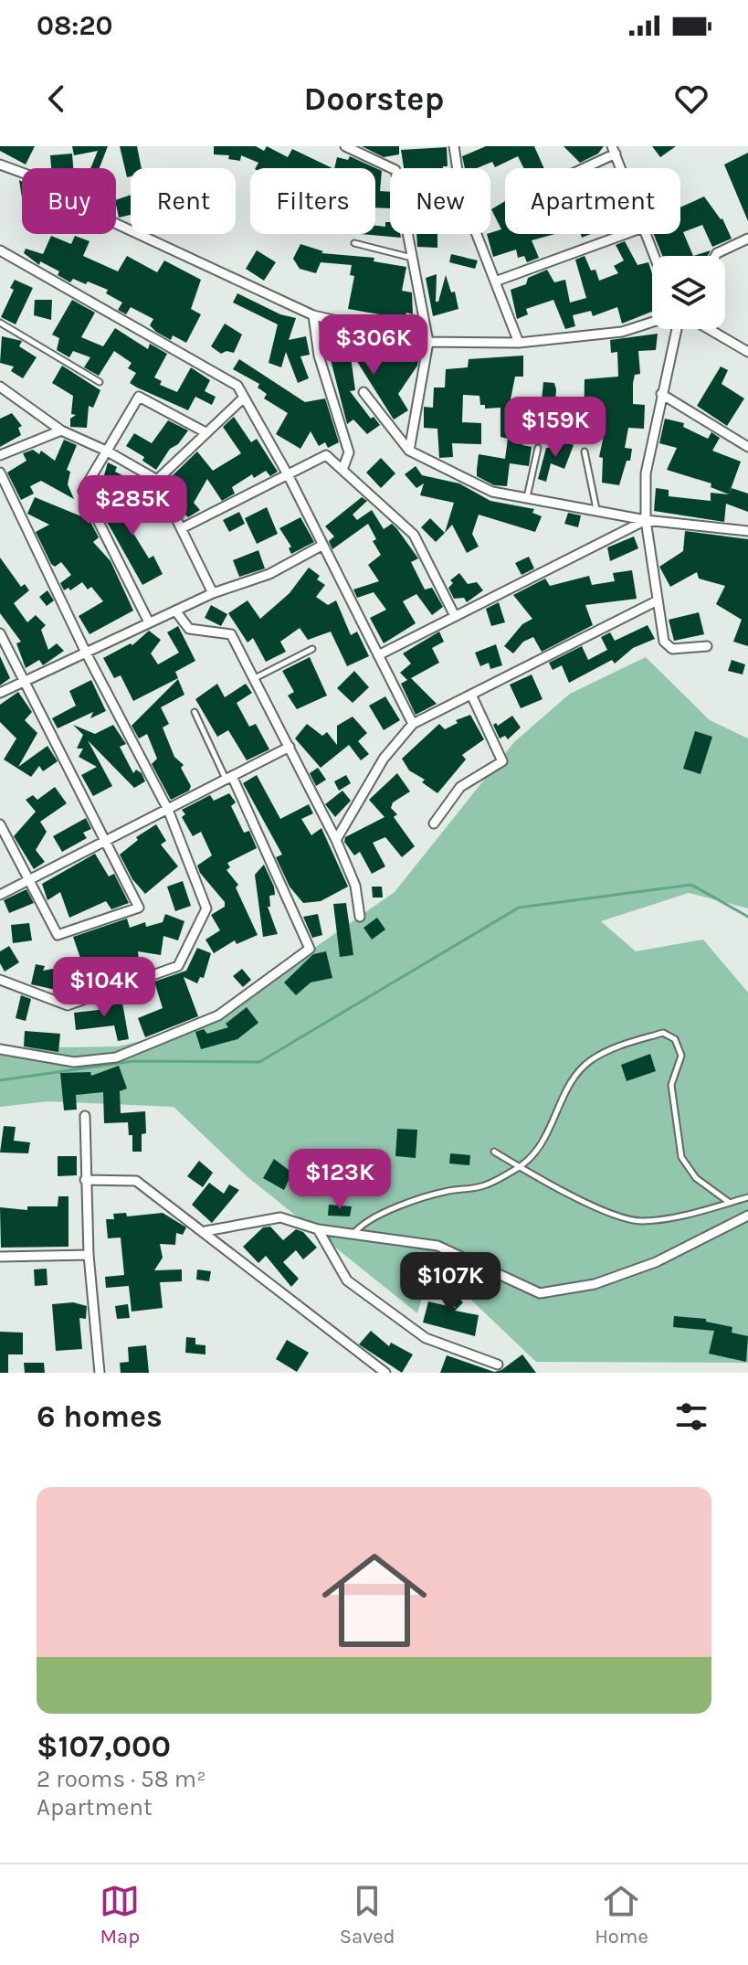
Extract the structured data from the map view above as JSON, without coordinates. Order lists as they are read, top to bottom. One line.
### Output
{"page":{"status":"08:20","header":"Doorstep","chip":["Buy","Rent","Filters","New","Apartment"],"price":["$306K","$159K","$285K","$104K","$123K","$107K"],"heading":"6 homes","list":[{"name":"$107,000","note":"2 rooms · 58 m² · Apartment"}],"tabs":["Map","Saved","Home"]}}
